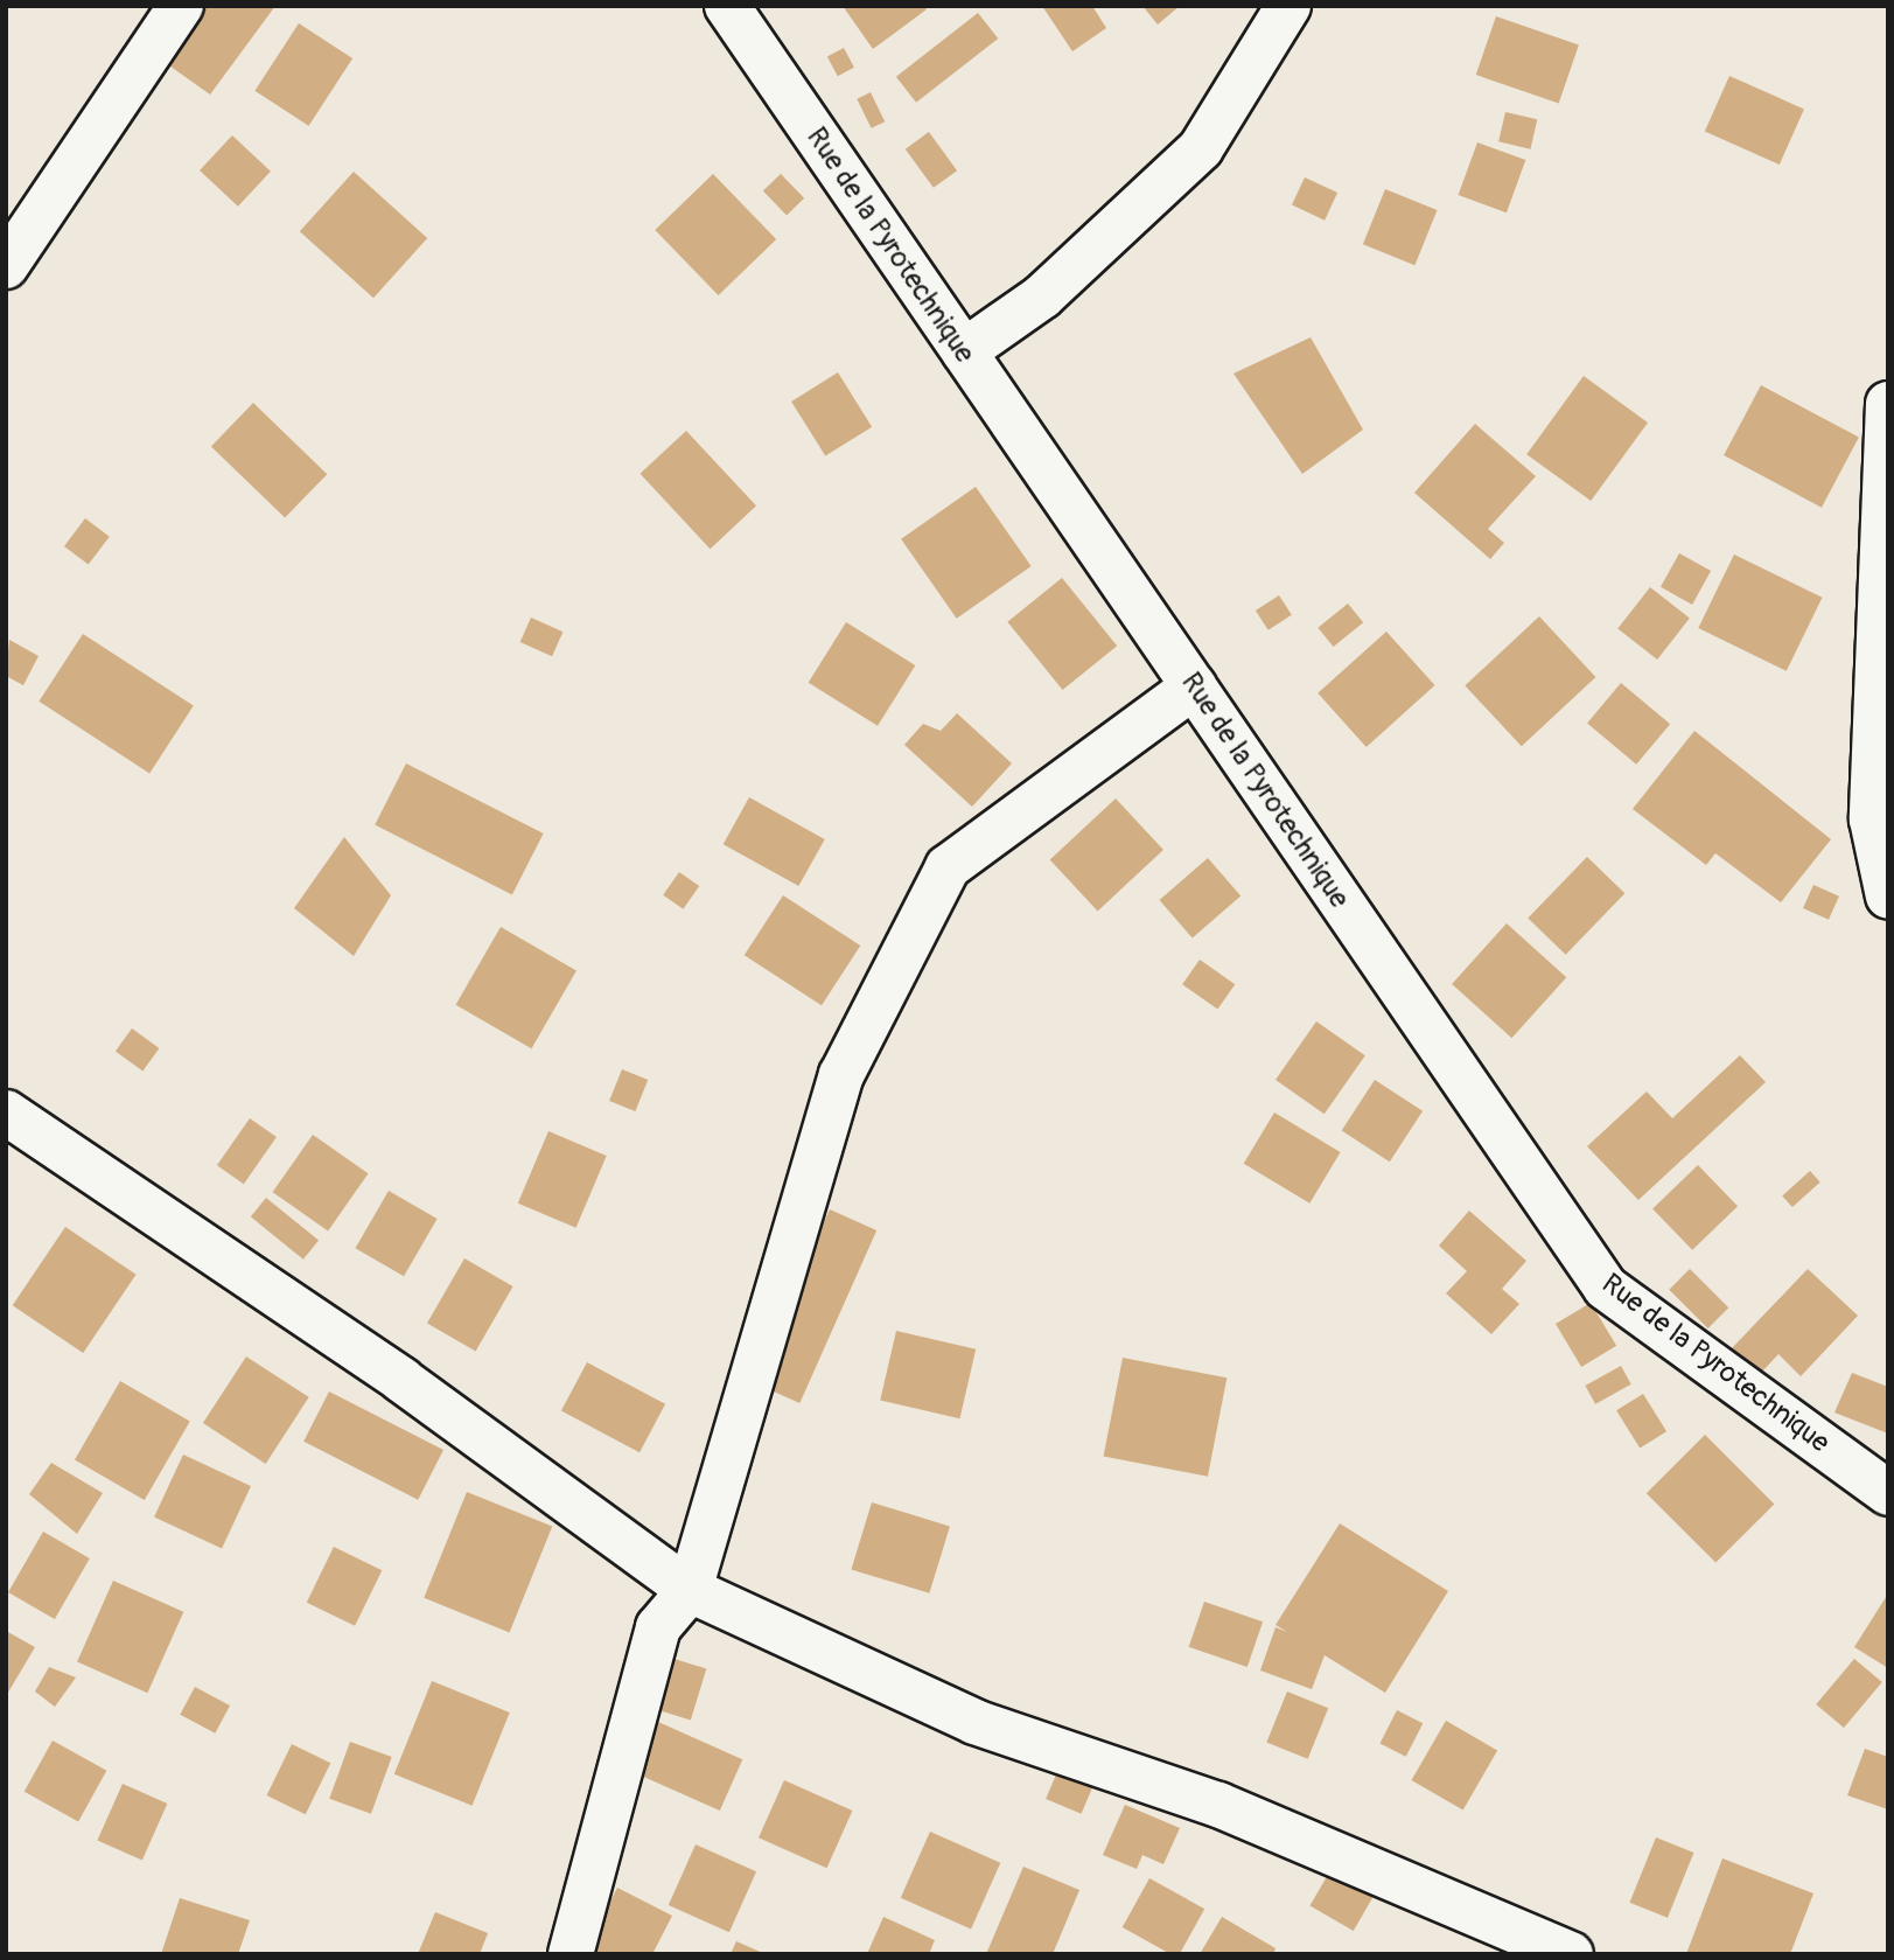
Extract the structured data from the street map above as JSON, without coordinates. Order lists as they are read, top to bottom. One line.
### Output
{"streets":{"street":["Rue de la Pyrotechnique"]}}
